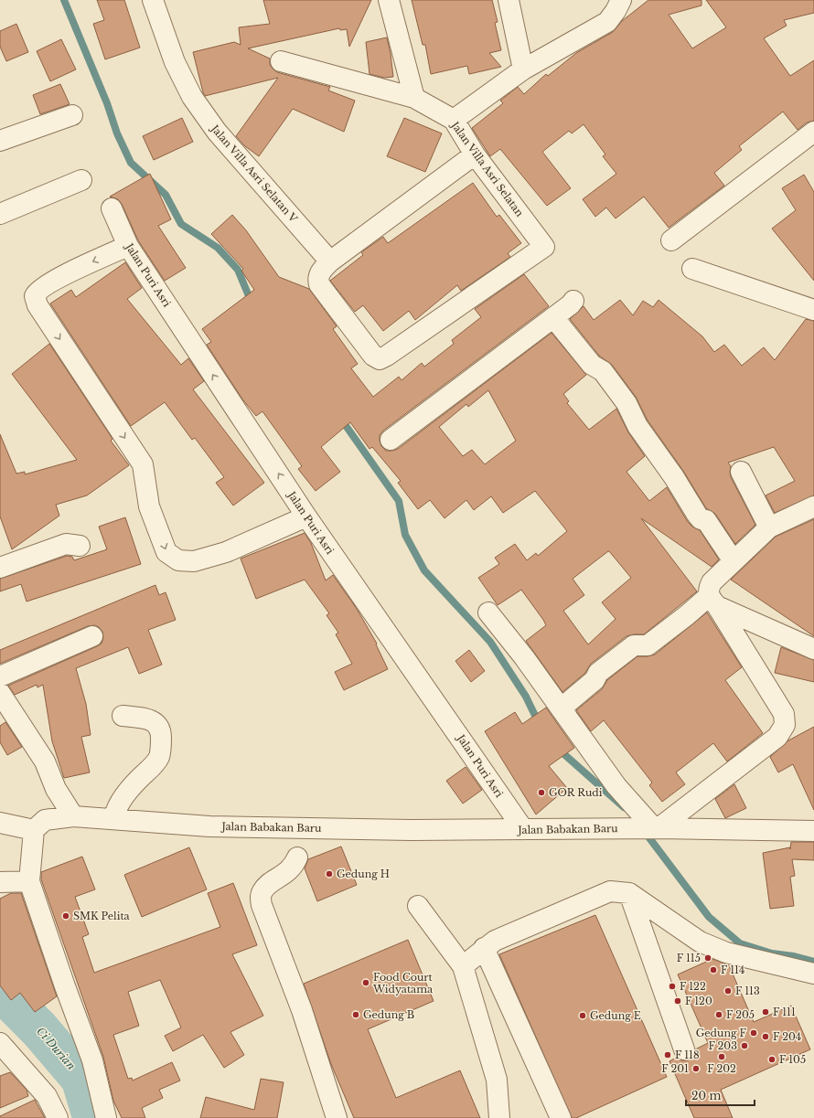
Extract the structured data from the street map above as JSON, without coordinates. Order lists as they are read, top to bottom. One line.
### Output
{"streets":{"street":["Jalan Villa Asri Selatan","Jalan Villa Asri Selatan V","Jalan Puri Asri","Jalan Babakan Baru"]},"crossings":[["Jalan Villa Asri Selatan","Jalan Villa Asri Selatan V"],["Jalan Puri Asri","Jalan Babakan Baru"]],"one_way":["Jalan Puri Asri"],"water":["Ci Durian"],"places":["GOR Rudi","Gedung H","SMK Pelita","F 115","F 114","Food Court Widyatama","F 122","F 113","F 120","F 111","Gedung B","F 205","Gedung E","Gedung F","F 204","F 203","F 118","F 202","F 105","F 201"],"scale_bar":"20 m"}
